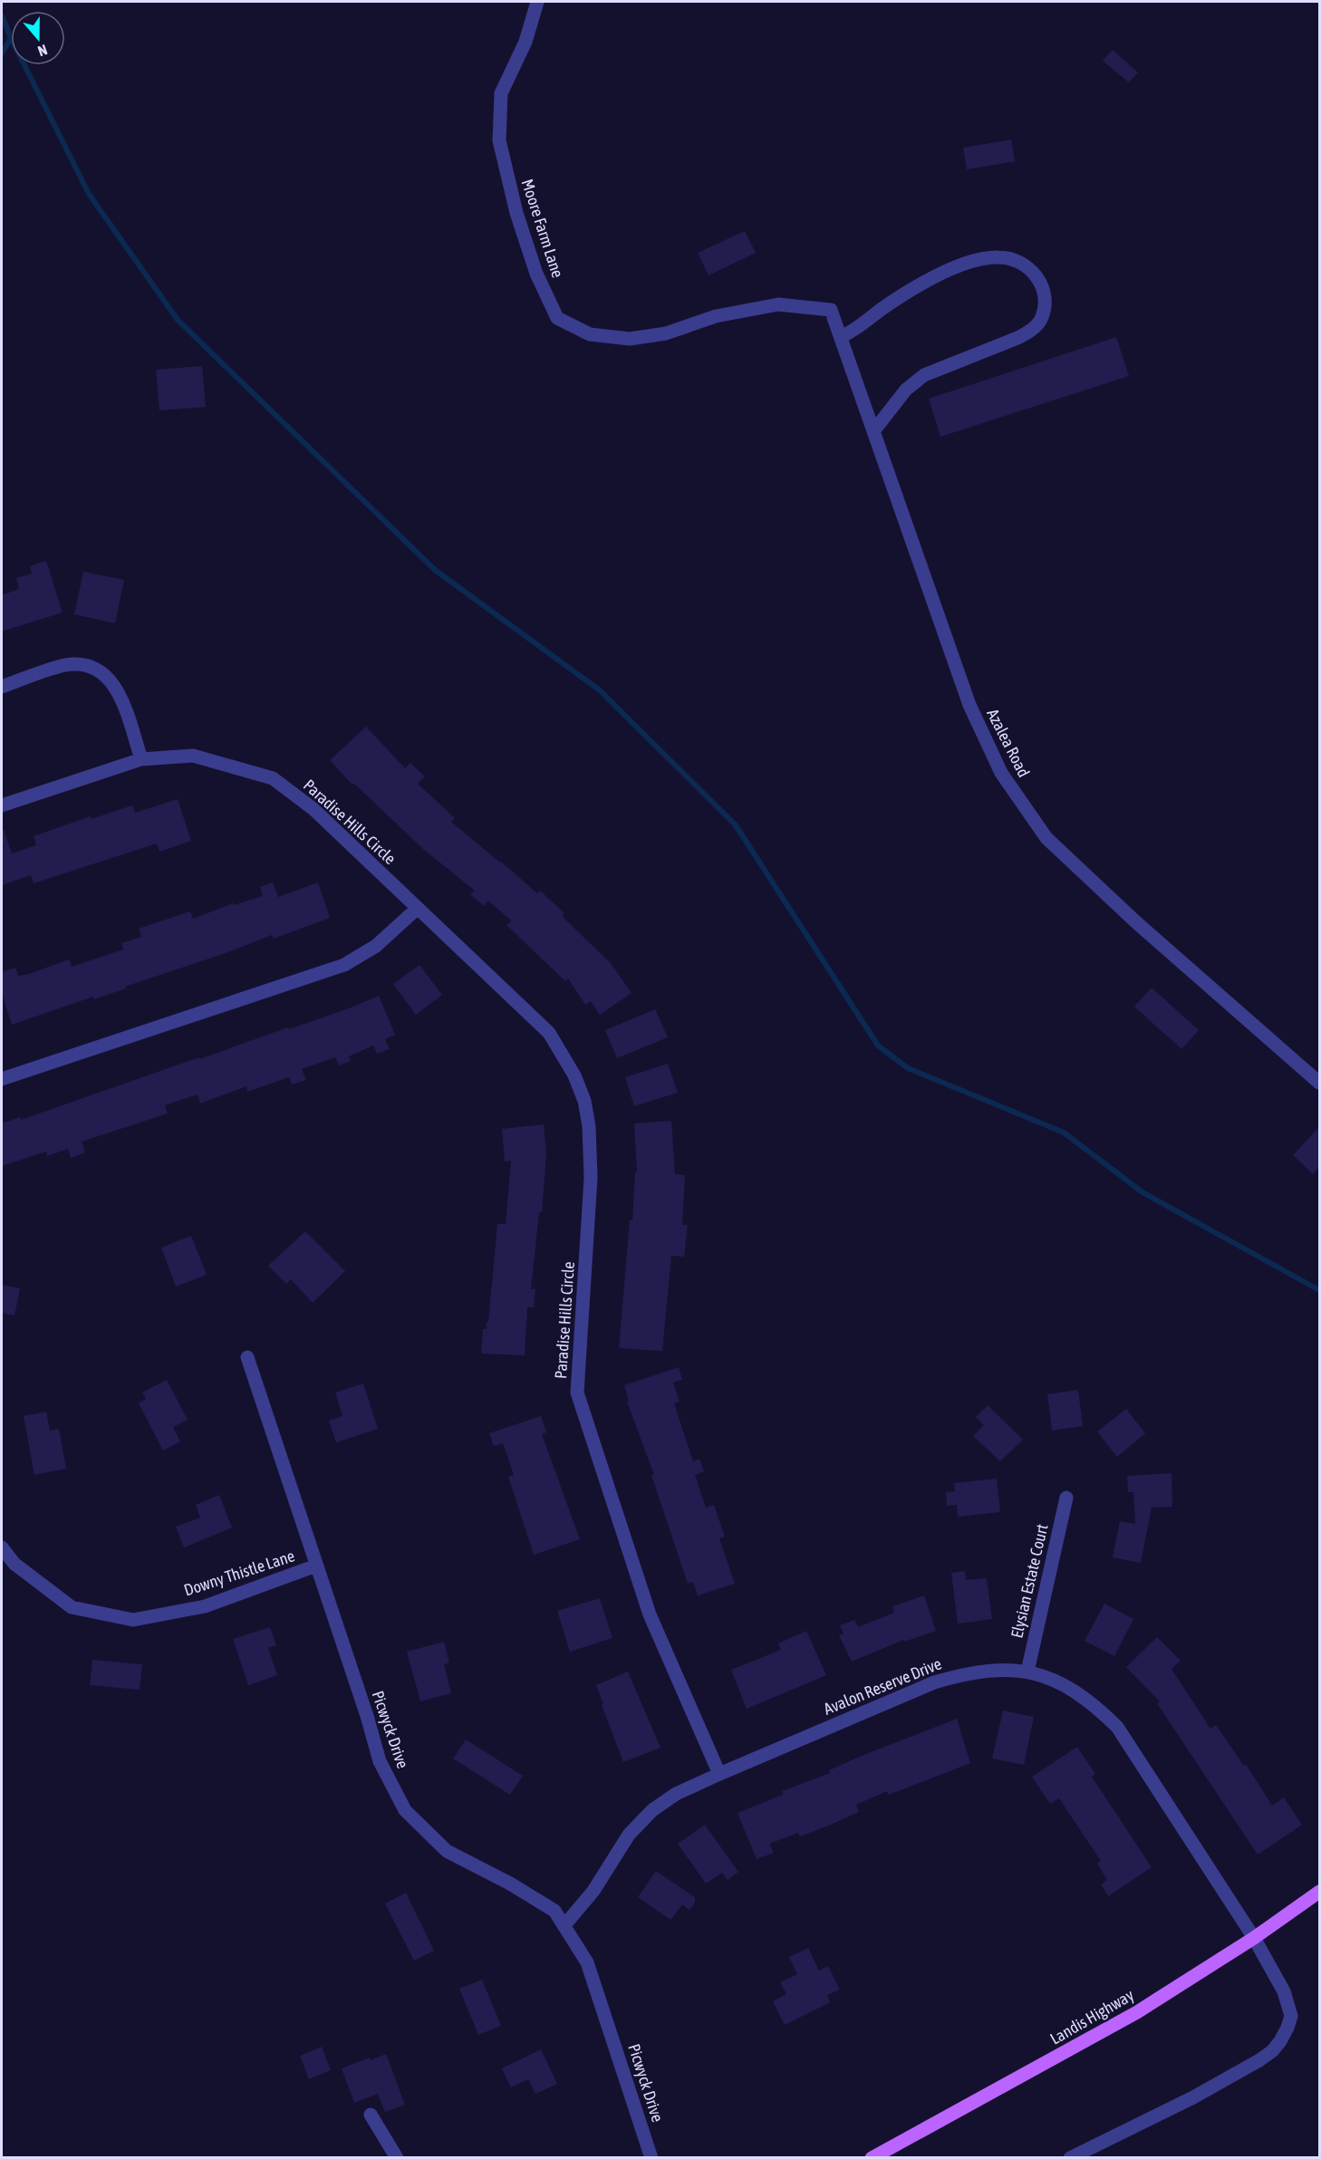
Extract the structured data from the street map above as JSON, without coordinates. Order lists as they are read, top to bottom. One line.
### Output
{"streets":{"main road":["Landis Highway"],"street":["Moore Farm Lane","Azalea Road","Paradise Hills Circle","Downy Thistle Lane","Elysian Estate Court","Avalon Reserve Drive","Picwyck Drive"]},"crossings":[["Moore Farm Lane","Azalea Road"],["Paradise Hills Circle","Avalon Reserve Drive"],["Downy Thistle Lane","Picwyck Drive"],["Elysian Estate Court","Avalon Reserve Drive"],["Avalon Reserve Drive","Picwyck Drive"],["Avalon Reserve Drive","Landis Highway"]],"north":"bottom"}
